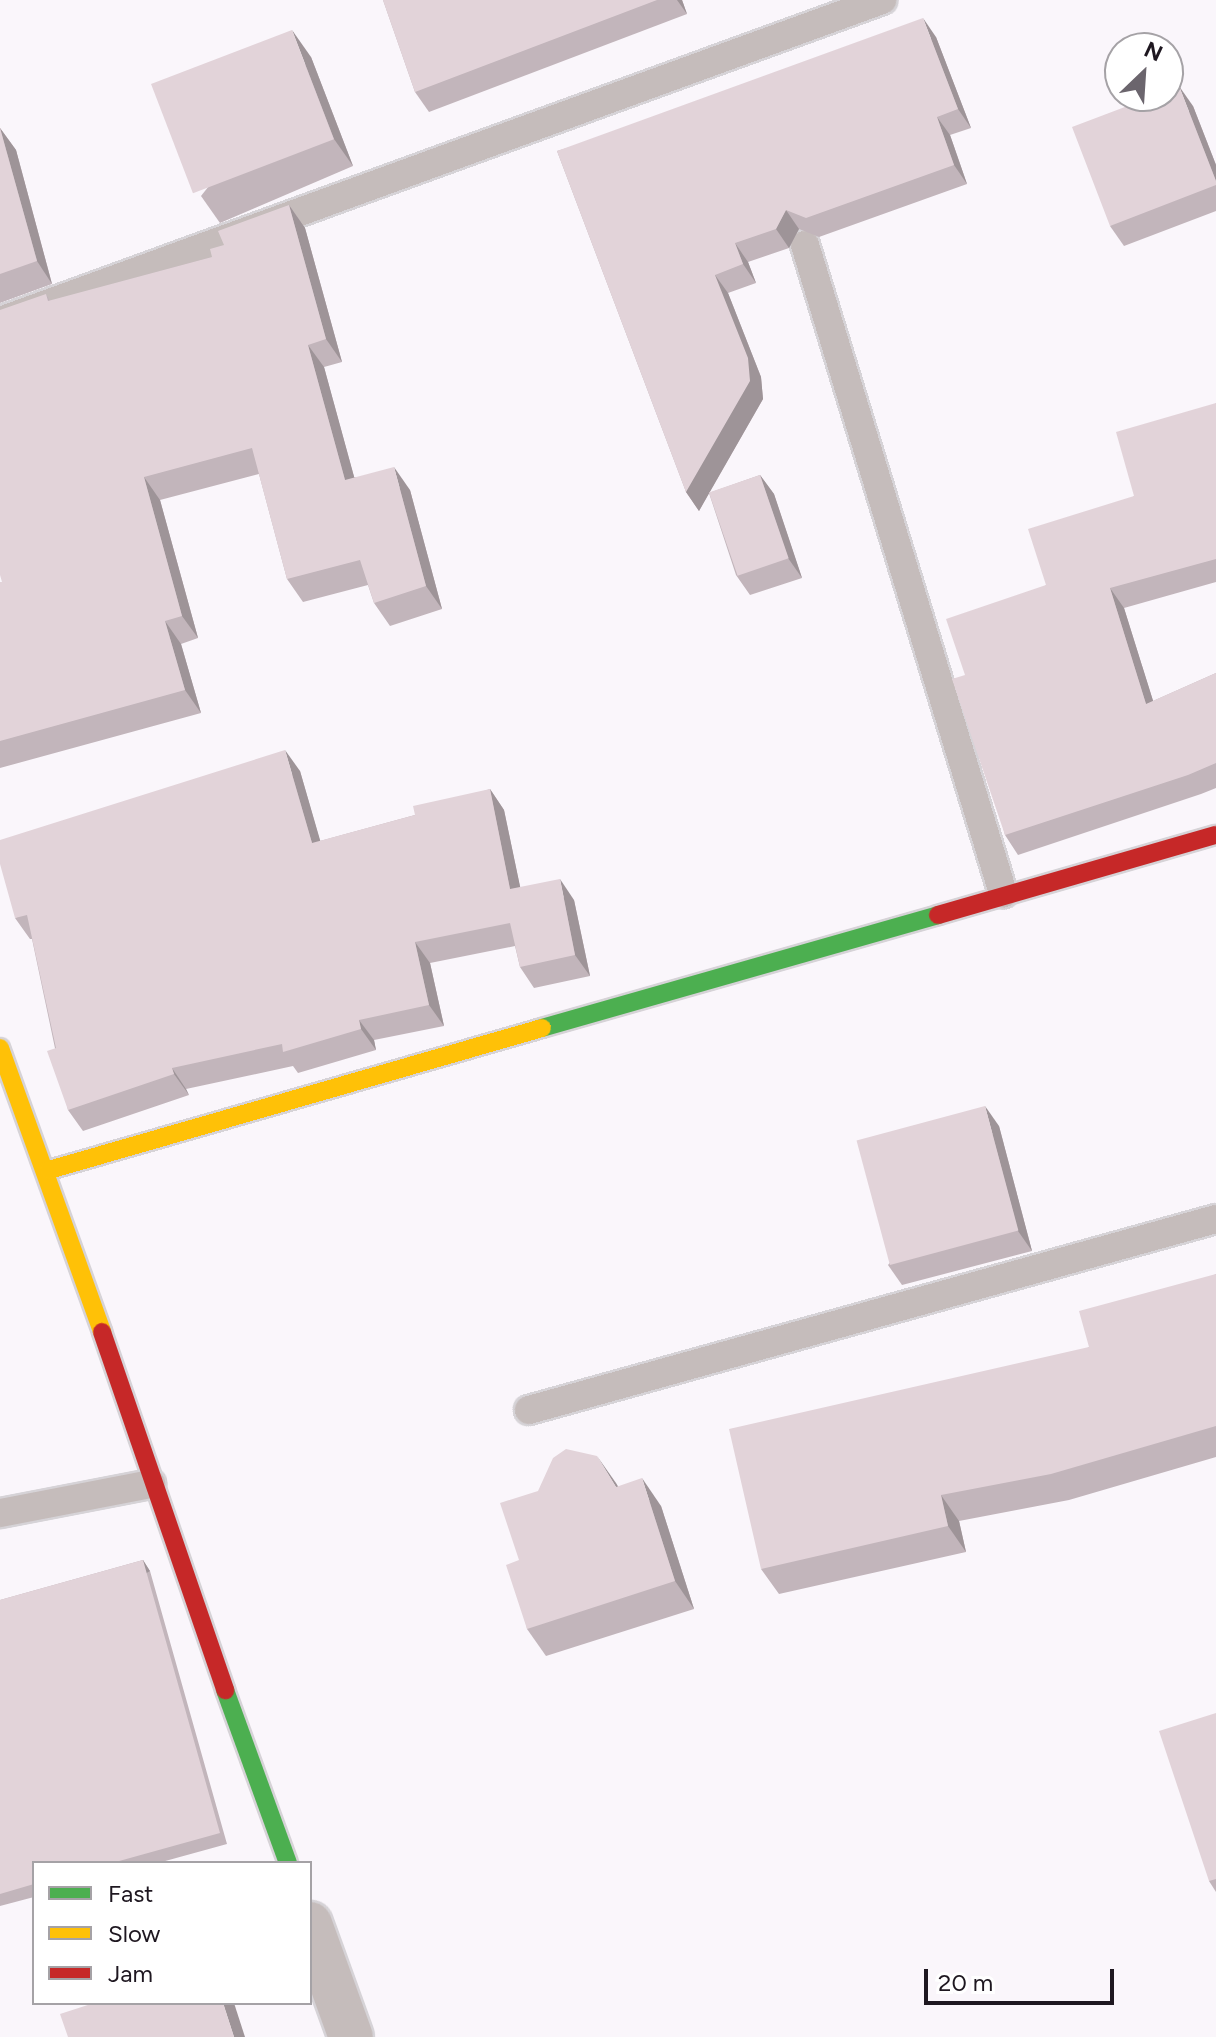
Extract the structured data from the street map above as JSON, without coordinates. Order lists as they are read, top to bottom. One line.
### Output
{"legend":["Fast","Slow","Jam"],"scale_bar":"20 m","north":"top right"}
